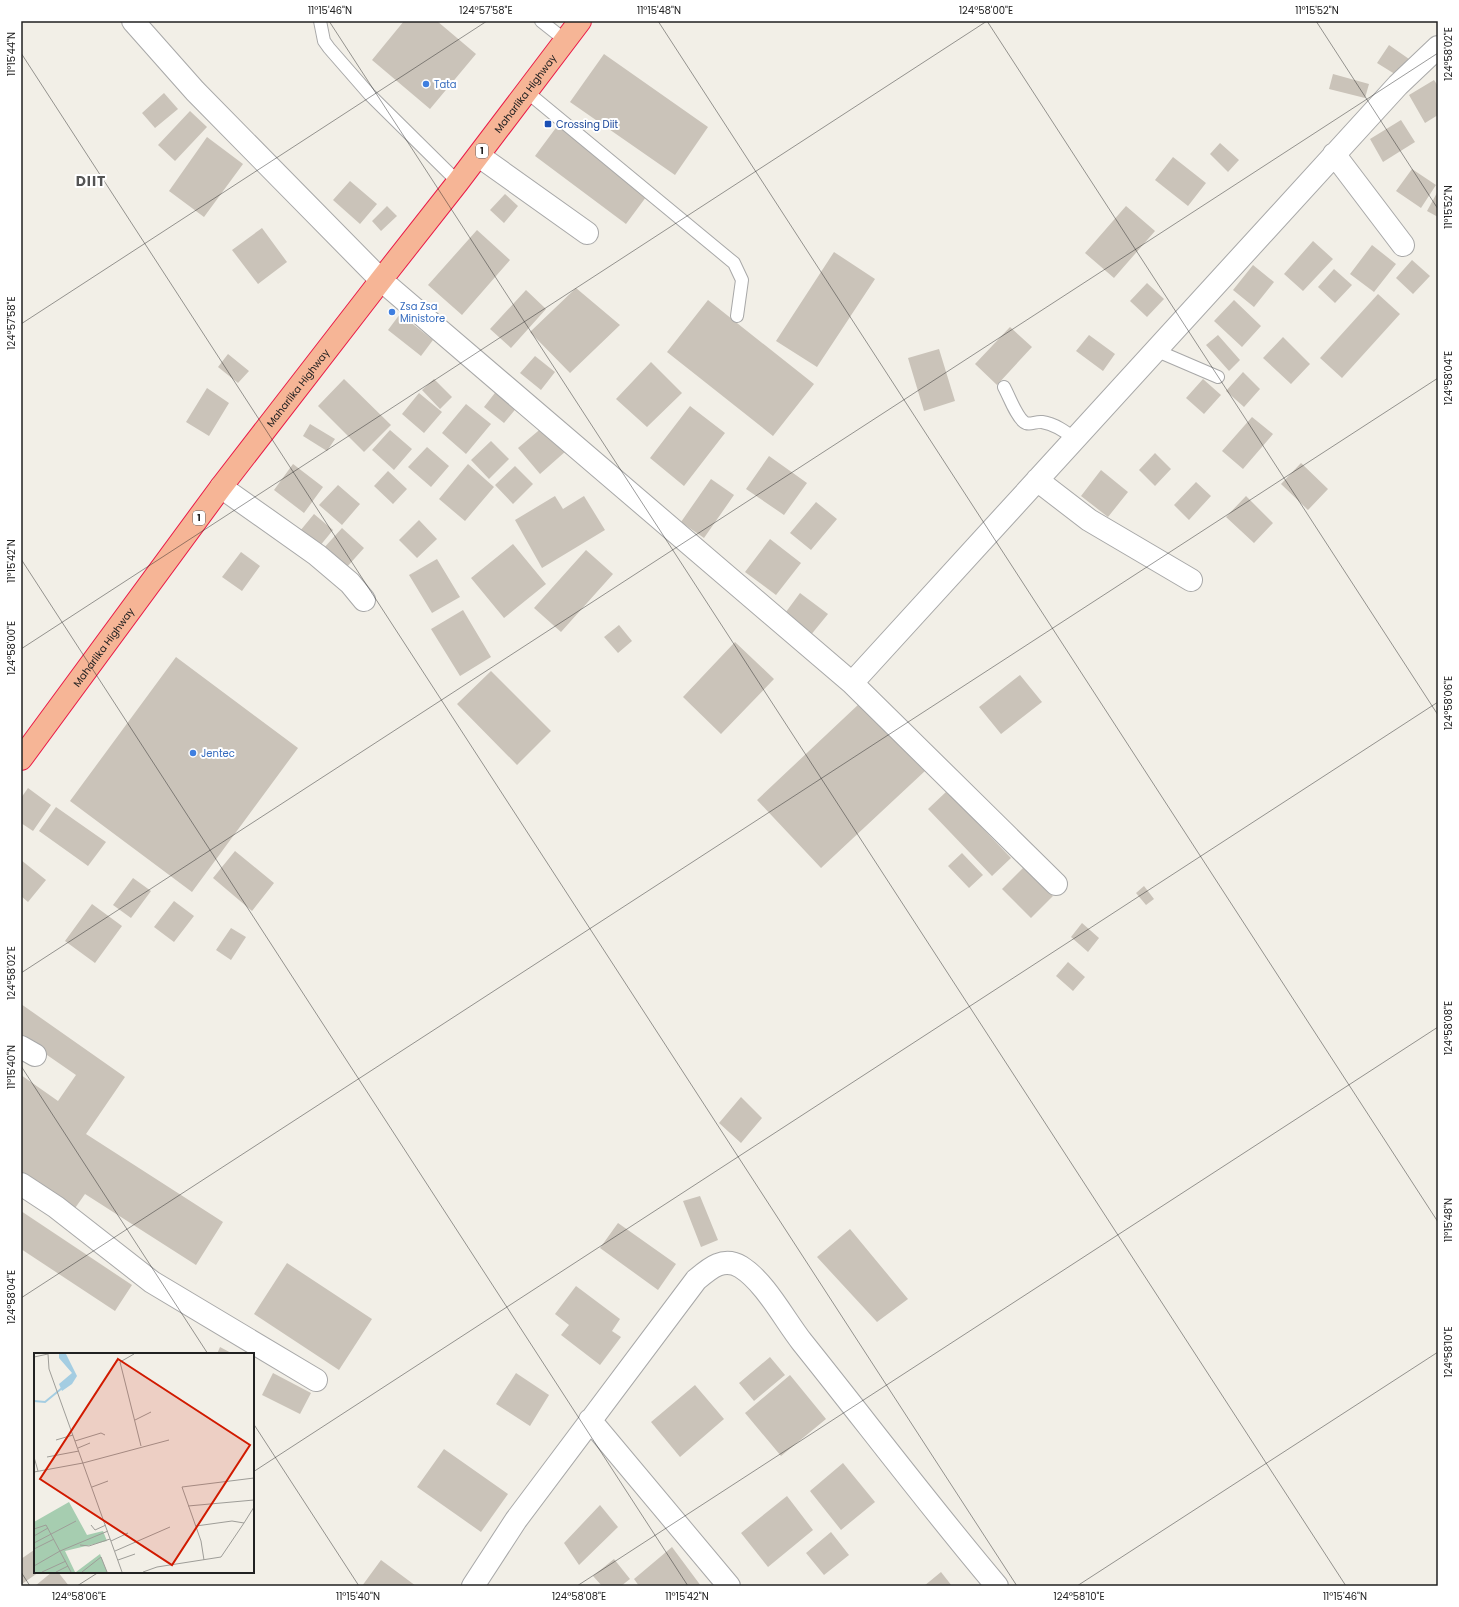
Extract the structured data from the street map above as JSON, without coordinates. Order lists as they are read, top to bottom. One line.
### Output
{"streets":{"highway":["Maharlika Highway","1"]},"districts":["DIIT"],"places":{"other":["Tata","Zsa Zsa Ministore","Jentec"],"transit":["Crossing Diit"]},"coordinates":["11°15'46\"N","124°57'58\"E","11°15'48\"N","124°58'00\"E","11°15'52\"N","124°58'02\"E","11°15'44\"N","124°58'04\"E","11°15'42\"N","124°58'06\"E","124°58'08\"E","11°15'40\"N","124°58'10\"E"]}
